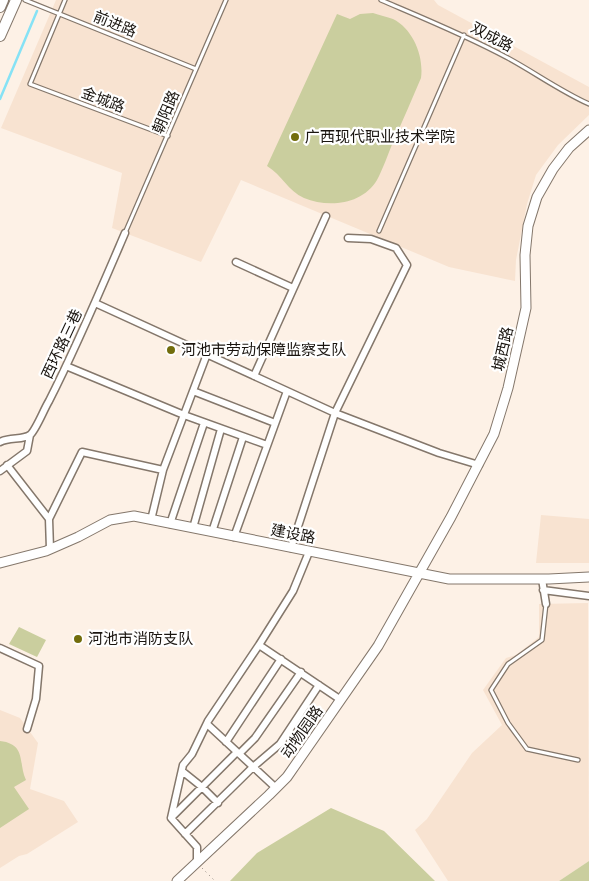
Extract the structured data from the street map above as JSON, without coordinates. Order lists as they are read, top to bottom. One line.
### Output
{"streets":{"street":["西环路三巷","城西路","建设路","动物园路"],"lane":["前进路","双成路","金城路","朝阳路"]},"crossings":[["前进路","金城路"],["前进路","朝阳路"],["金城路","朝阳路"],["朝阳路","西环路三巷"],["城西路","建设路"],["城西路","动物园路"],["建设路","动物园路"]],"places":["广西现代职业技术学院","河池市劳动保障监察支队","河池市消防支队"]}
